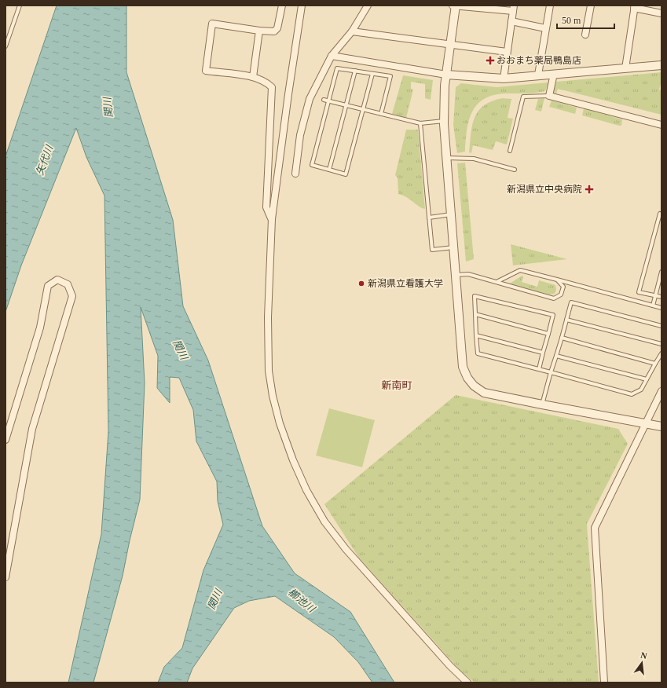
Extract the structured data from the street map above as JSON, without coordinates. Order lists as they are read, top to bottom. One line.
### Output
{"districts":["新南町"],"water":["関川","矢代川","櫛池川"],"places":{"health":["おおまち薬局鴨島店","新潟県立中央病院"],"other":["新潟県立看護大学"]},"scale_bar":"50 m","north":"top"}
